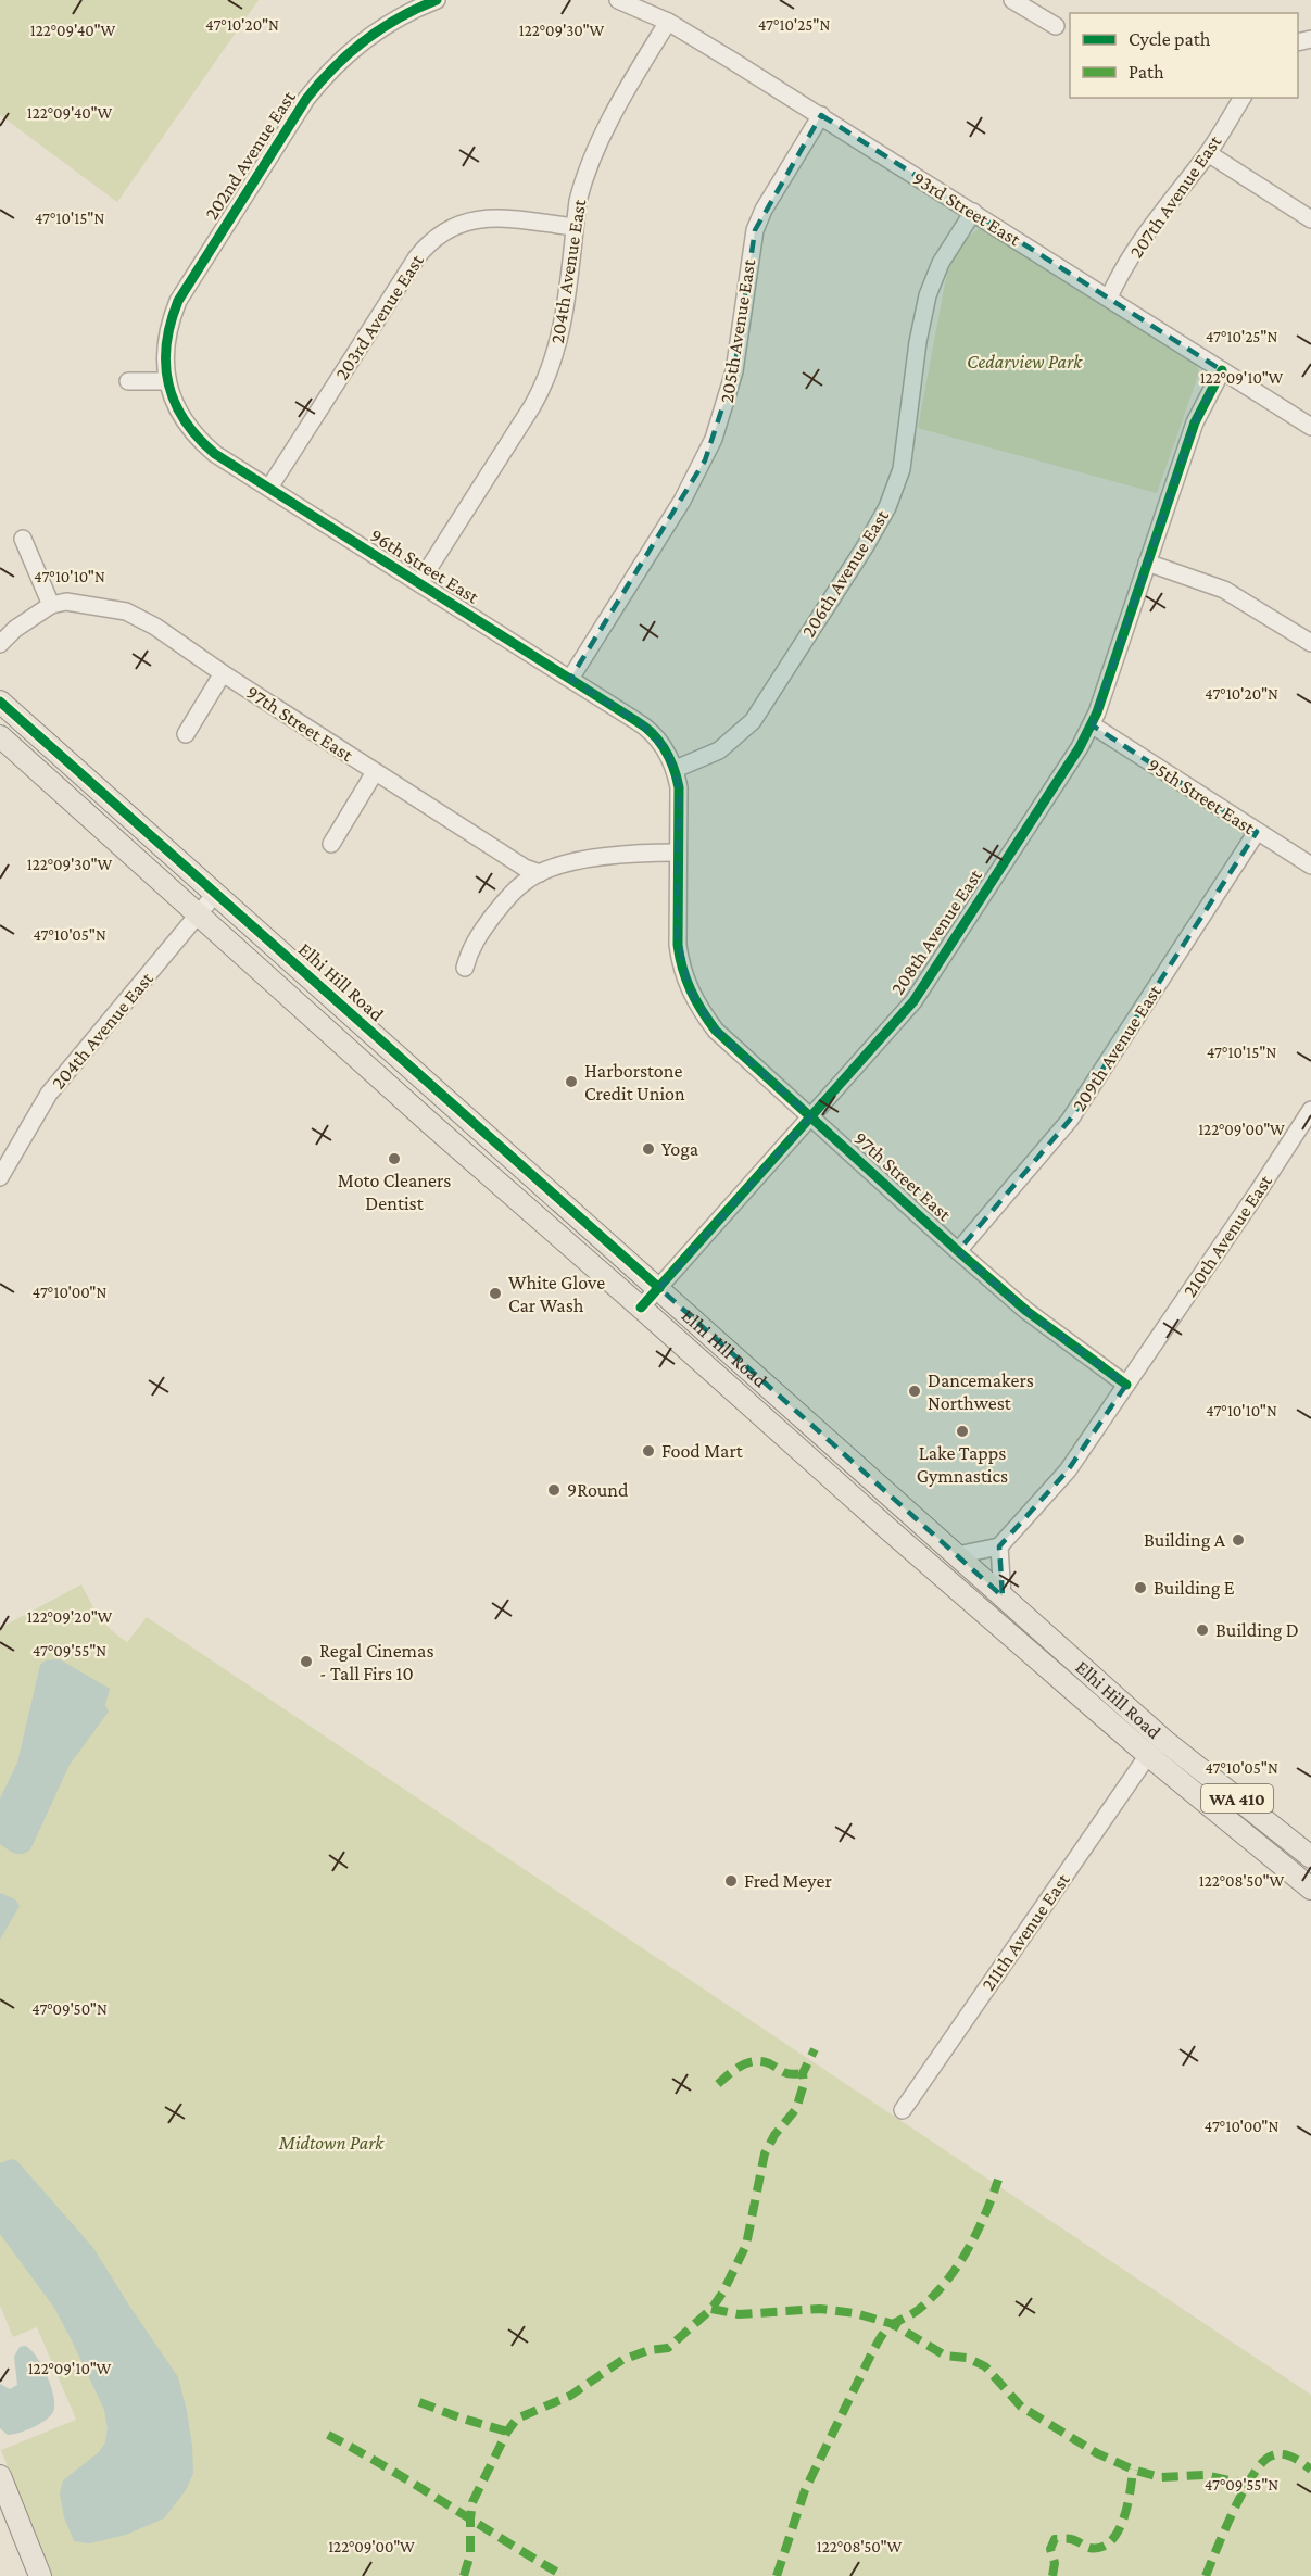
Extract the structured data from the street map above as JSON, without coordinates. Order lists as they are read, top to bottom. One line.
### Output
{"streets":{"main road":["Elhi Hill Road","WA 410"],"street":["202nd Avenue East","207th Avenue East","93rd Street East","204th Avenue East","203rd Avenue East","205th Avenue East","96th Street East","206th Avenue East","97th Street East","95th Street East","208th Avenue East","209th Avenue East","210th Avenue East","211th Avenue East"]},"crossings":[["202nd Avenue East","96th Street East"],["207th Avenue East","93rd Street East"],["93rd Street East","204th Avenue East"],["93rd Street East","205th Avenue East"],["93rd Street East","206th Avenue East"],["93rd Street East","208th Avenue East"],["204th Avenue East","203rd Avenue East"],["204th Avenue East","96th Street East"],["204th Avenue East","Elhi Hill Road"],["203rd Avenue East","96th Street East"],["205th Avenue East","96th Street East"],["96th Street East","206th Avenue East"],["97th Street East","208th Avenue East"],["97th Street East","209th Avenue East"],["97th Street East","210th Avenue East"],["95th Street East","208th Avenue East"],["95th Street East","209th Avenue East"],["208th Avenue East","Elhi Hill Road"],["Elhi Hill Road","211th Avenue East"]],"parks":["Cedarview Park","Midtown Park"],"places":["Harborstone Credit Union","Yoga","Moto Cleaners Dentist","White Glove Car Wash","Dancemakers Northwest","Lake Tapps Gymnastics","Food Mart","9Round","Building A","Building E","Building D","Regal Cinemas - Tall Firs 10","Fred Meyer"],"legend":["Cycle path","Path"],"coordinates":["47°10'20\"N","47°10'25\"N","122°09'40\"W","122°09'30\"W","47°10'15\"N","122°09'10\"W","47°10'10\"N","47°10'05\"N","122°09'00\"W","47°10'00\"N","122°09'20\"W","47°09'55\"N","122°08'50\"W","47°09'50\"N"]}
